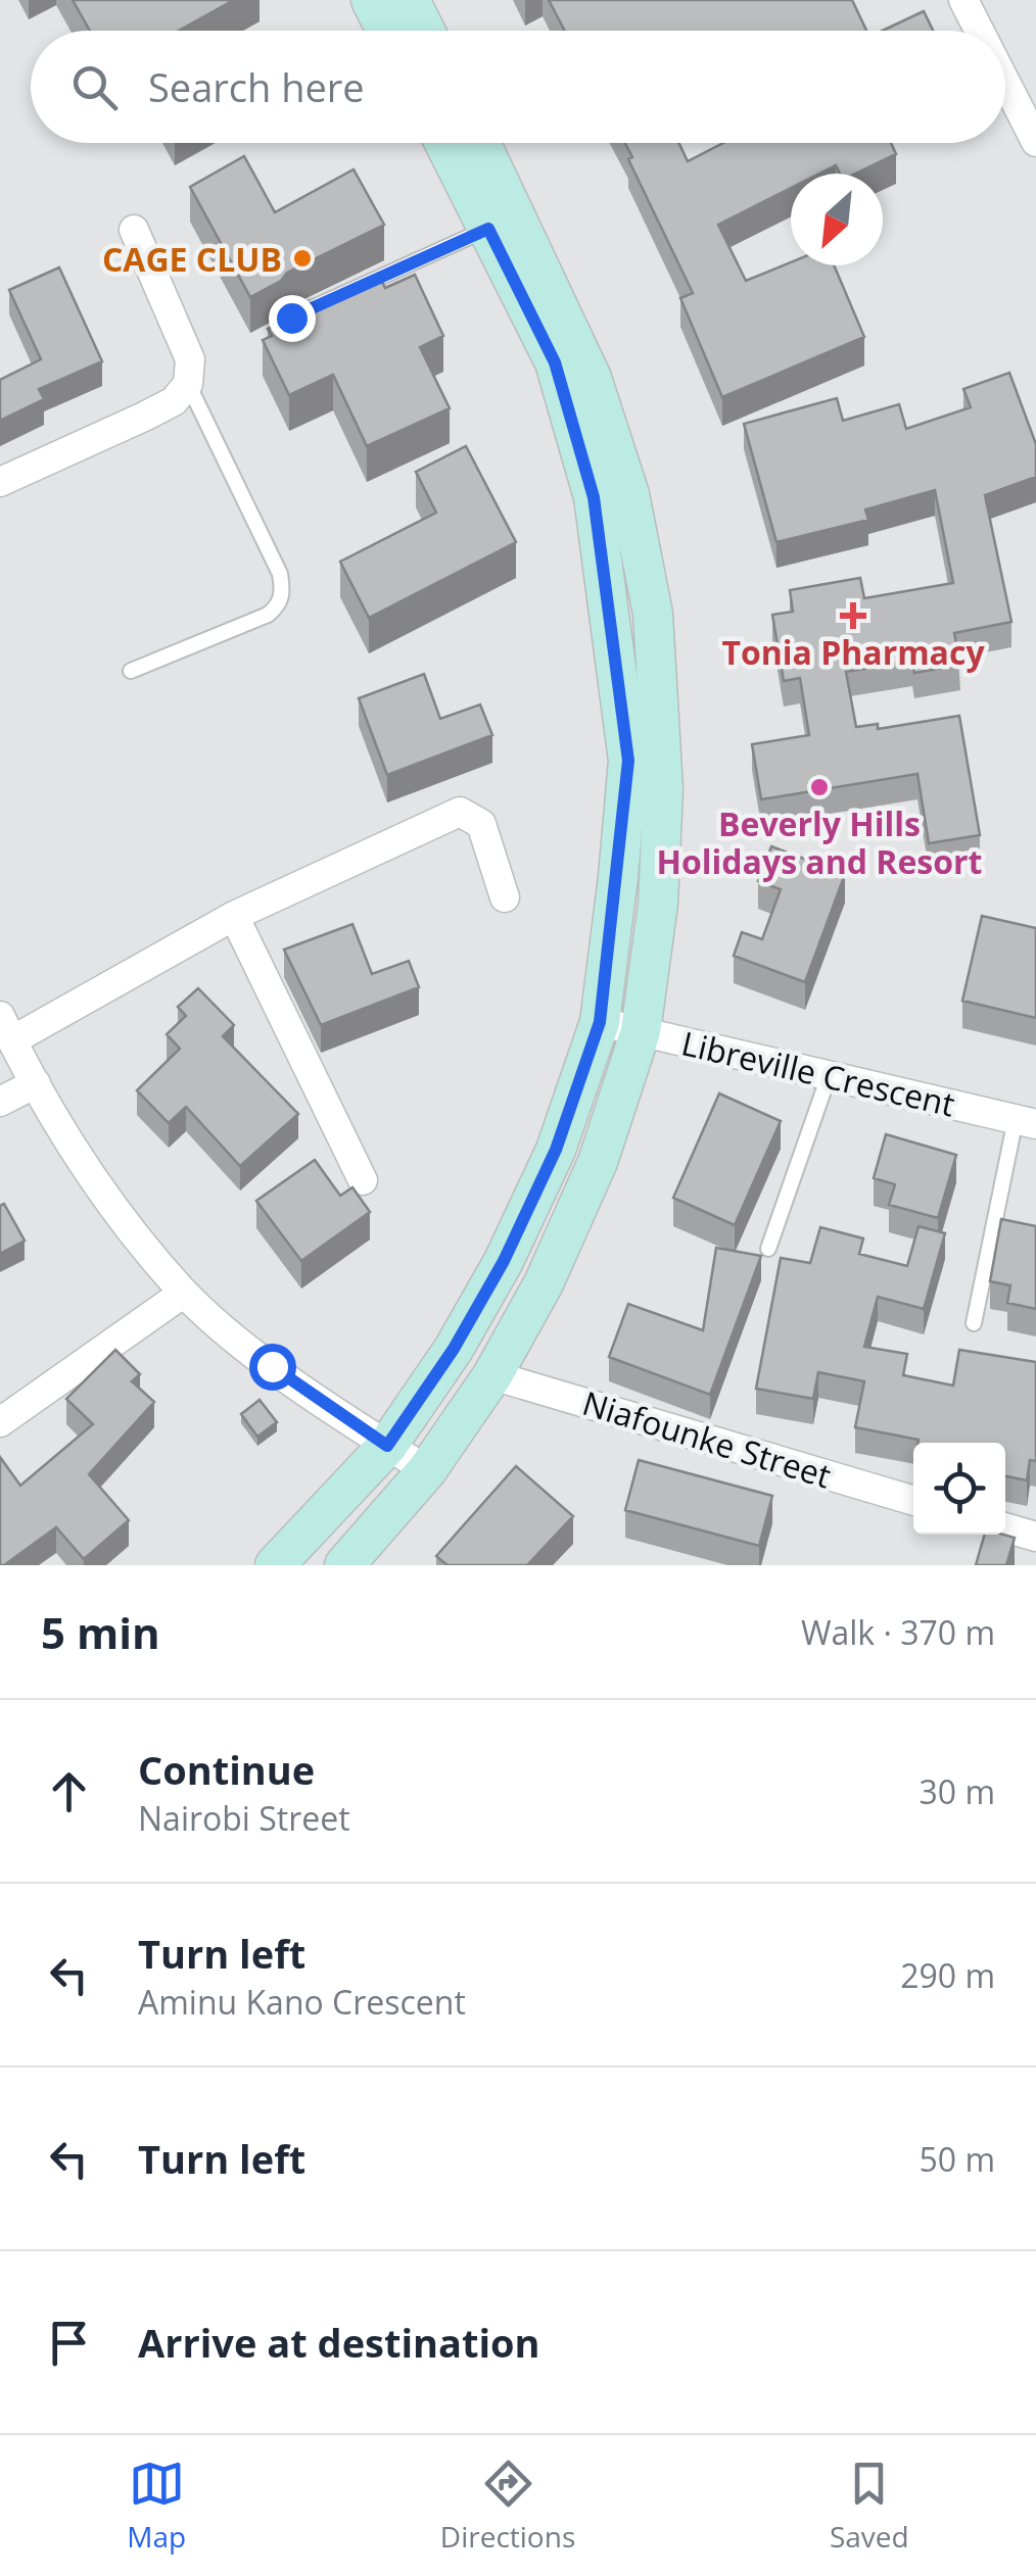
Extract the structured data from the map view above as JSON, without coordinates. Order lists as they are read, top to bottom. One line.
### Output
{"streets":{"street":["Libreville Crescent","Niafounke Street"]},"places":{"other":["CAGE CLUB","Beverly Hills Holidays and Resort"],"health":["Tonia Pharmacy"]},"north":"bottom left","page":{"search":"Search here","heading":["5 min","Walk · 370 m"],"list":[["Continue","Nairobi Street","30 m"],["Turn left","Aminu Kano Crescent","290 m"],["Turn left","50 m"],"Arrive at destination"],"nav":["Map","Directions","Saved"]}}
